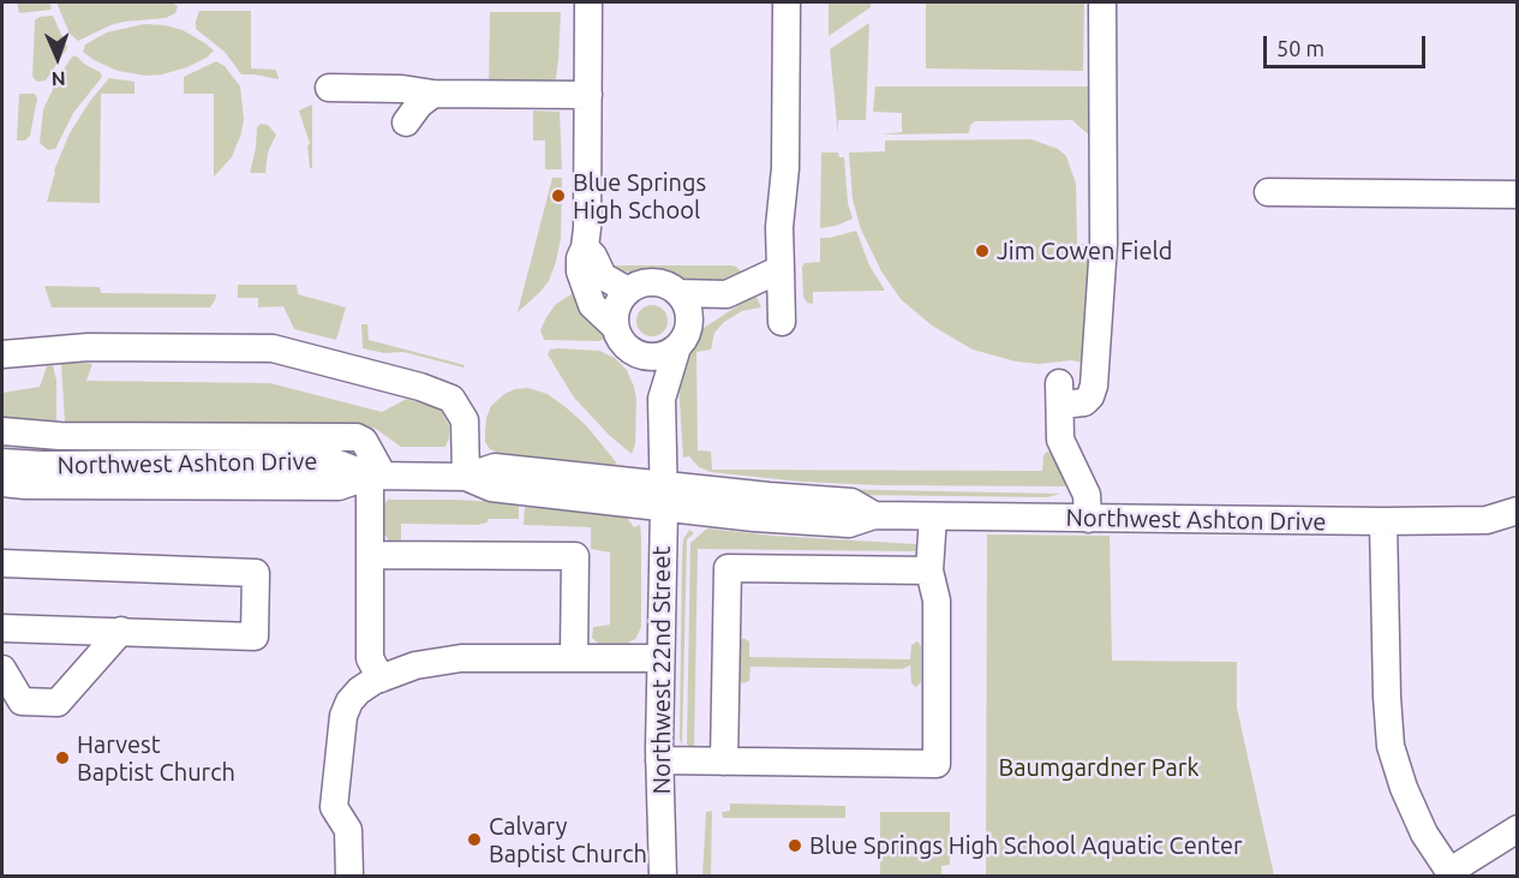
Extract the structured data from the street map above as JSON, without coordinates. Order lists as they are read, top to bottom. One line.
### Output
{"streets":{"street":["Northwest Ashton Drive","Northwest 22nd Street"]},"crossings":[["Northwest Ashton Drive","Northwest 22nd Street"]],"parks":["Baumgardner Park"],"places":["Blue Springs High School","Jim Cowen Field","Harvest Baptist Church","Calvary Baptist Church","Blue Springs High School Aquatic Center"],"scale_bar":"50 m","north":"bottom"}
